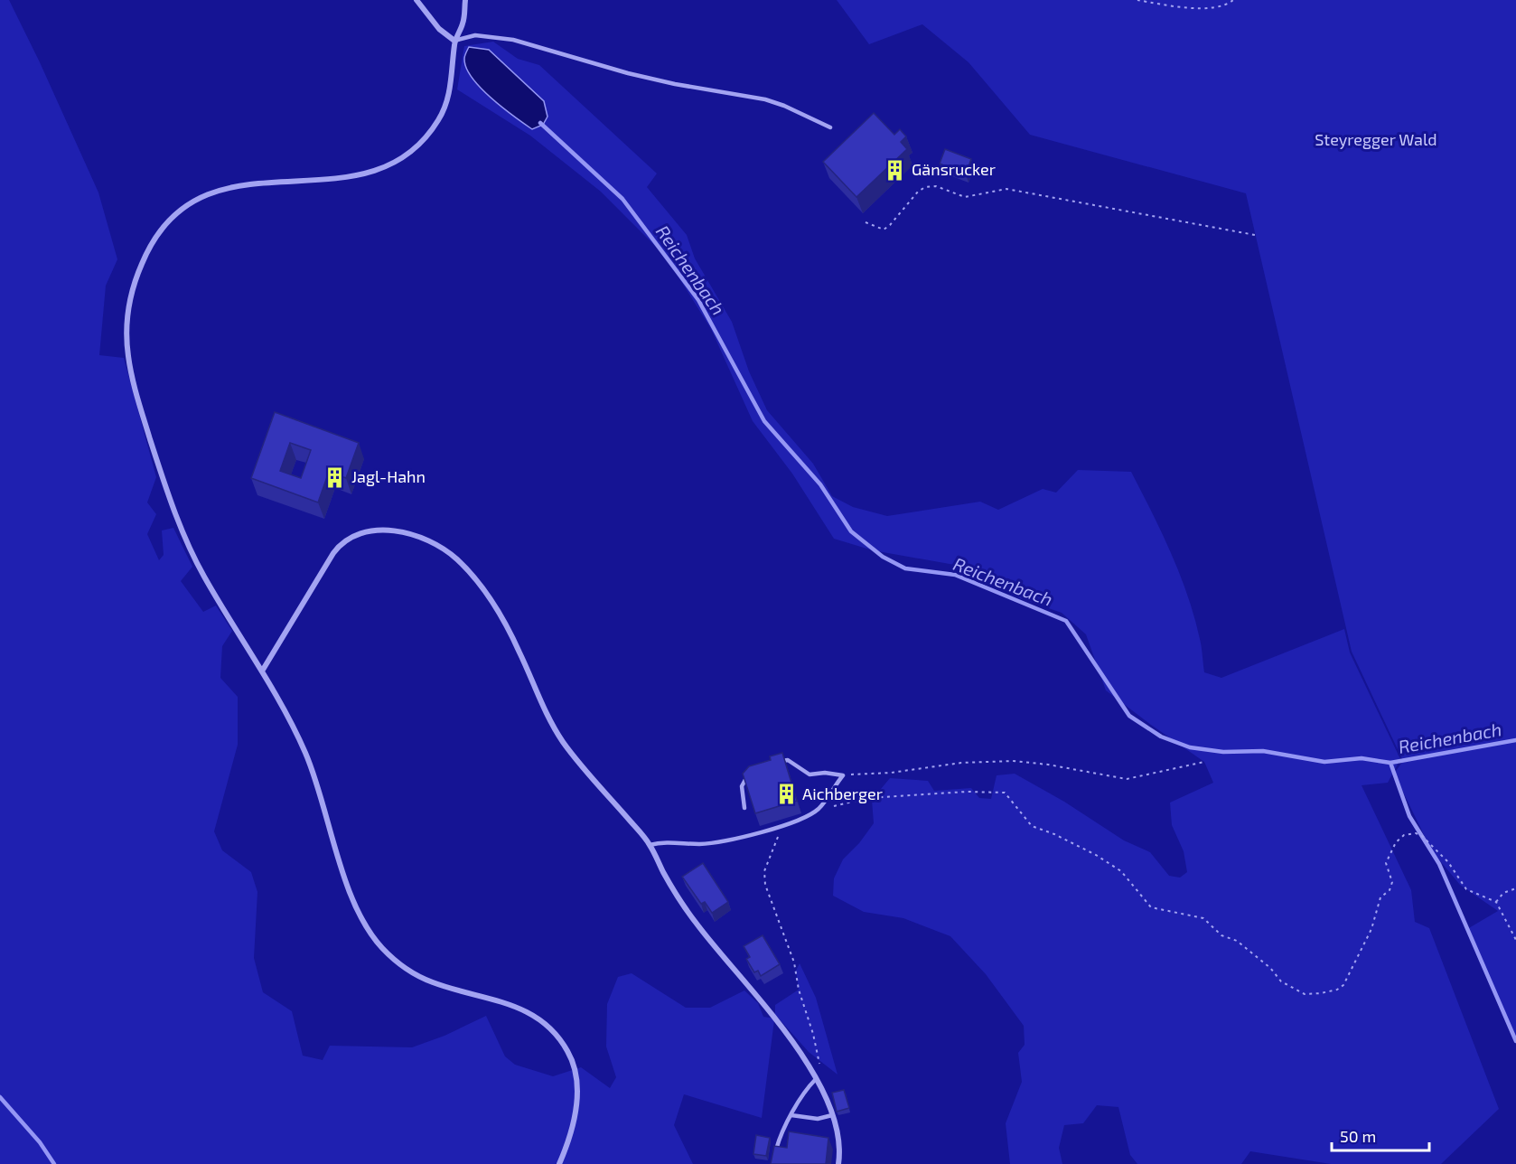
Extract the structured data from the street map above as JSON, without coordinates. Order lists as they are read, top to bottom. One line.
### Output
{"water":["Reichenbach"],"parks":["Steyregger Wald"],"places":{"building":["Gänsrucker","Jagl-Hahn","Aichberger"]},"scale_bar":"50 m"}
